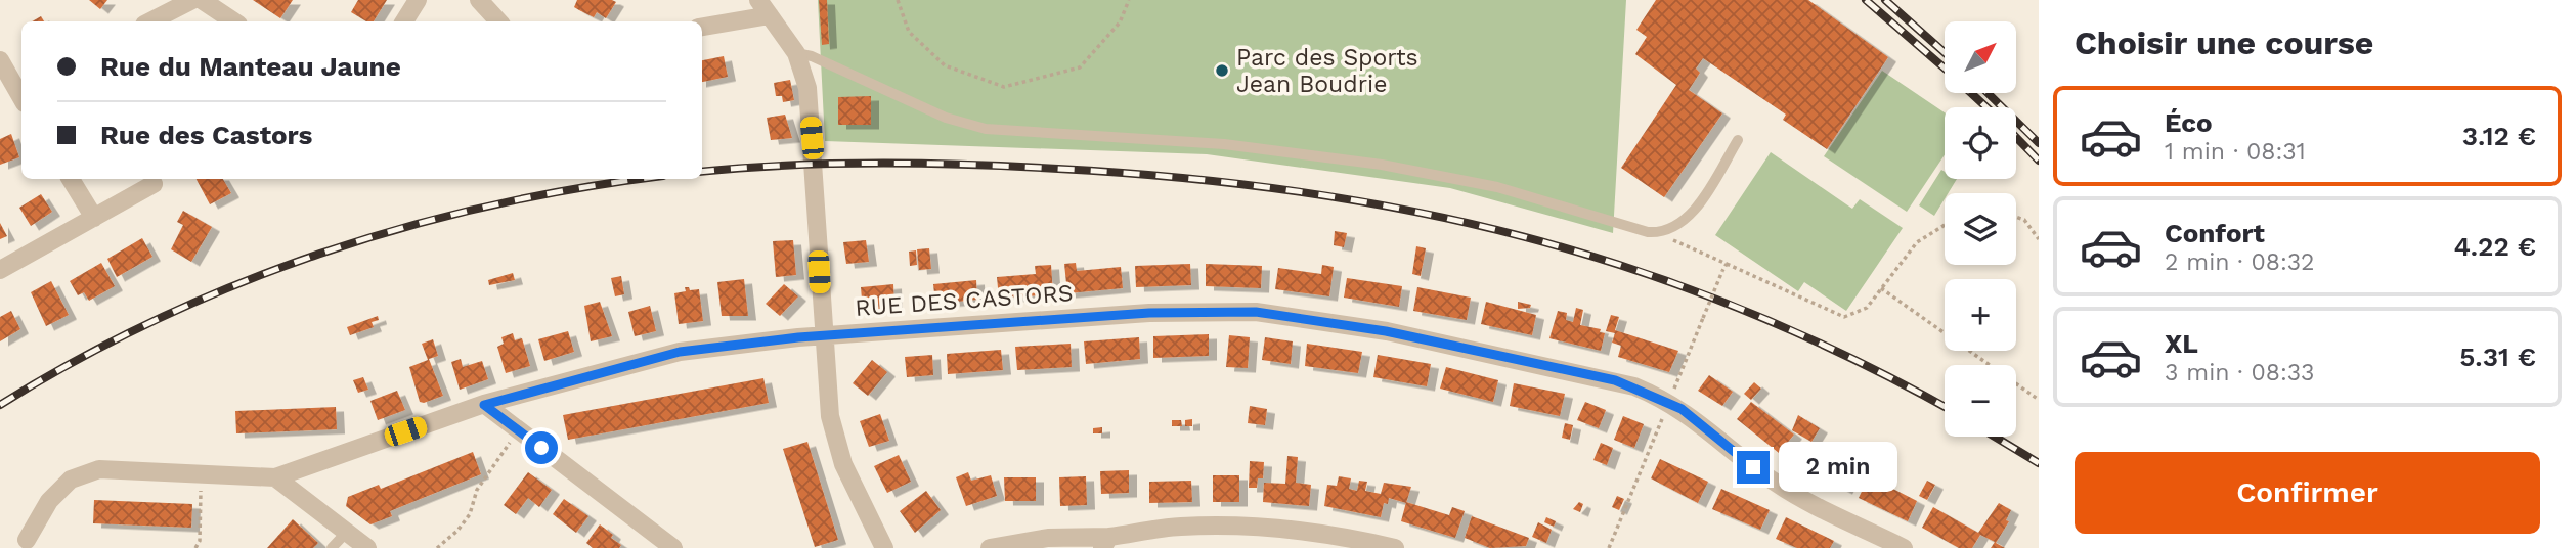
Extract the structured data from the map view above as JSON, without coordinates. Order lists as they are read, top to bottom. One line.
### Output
{"streets":{"street":["RUE DES CASTORS"]},"places":["Parc des Sports Jean Boudrie"],"north":"top right","page":{"heading":"Choisir une course","map_buttons":["+","−"],"banner":["Rue du Manteau Jaune","Rue des Castors"],"list":[{"name":"Éco","note":"1 min · 08:31","value":"3.12 €"},{"name":"Confort","note":"2 min · 08:32","value":"4.22 €"},{"name":"XL","note":"3 min · 08:33","value":"5.31 €"}],"buttons":"Confirmer","bubble":"2 min"}}
